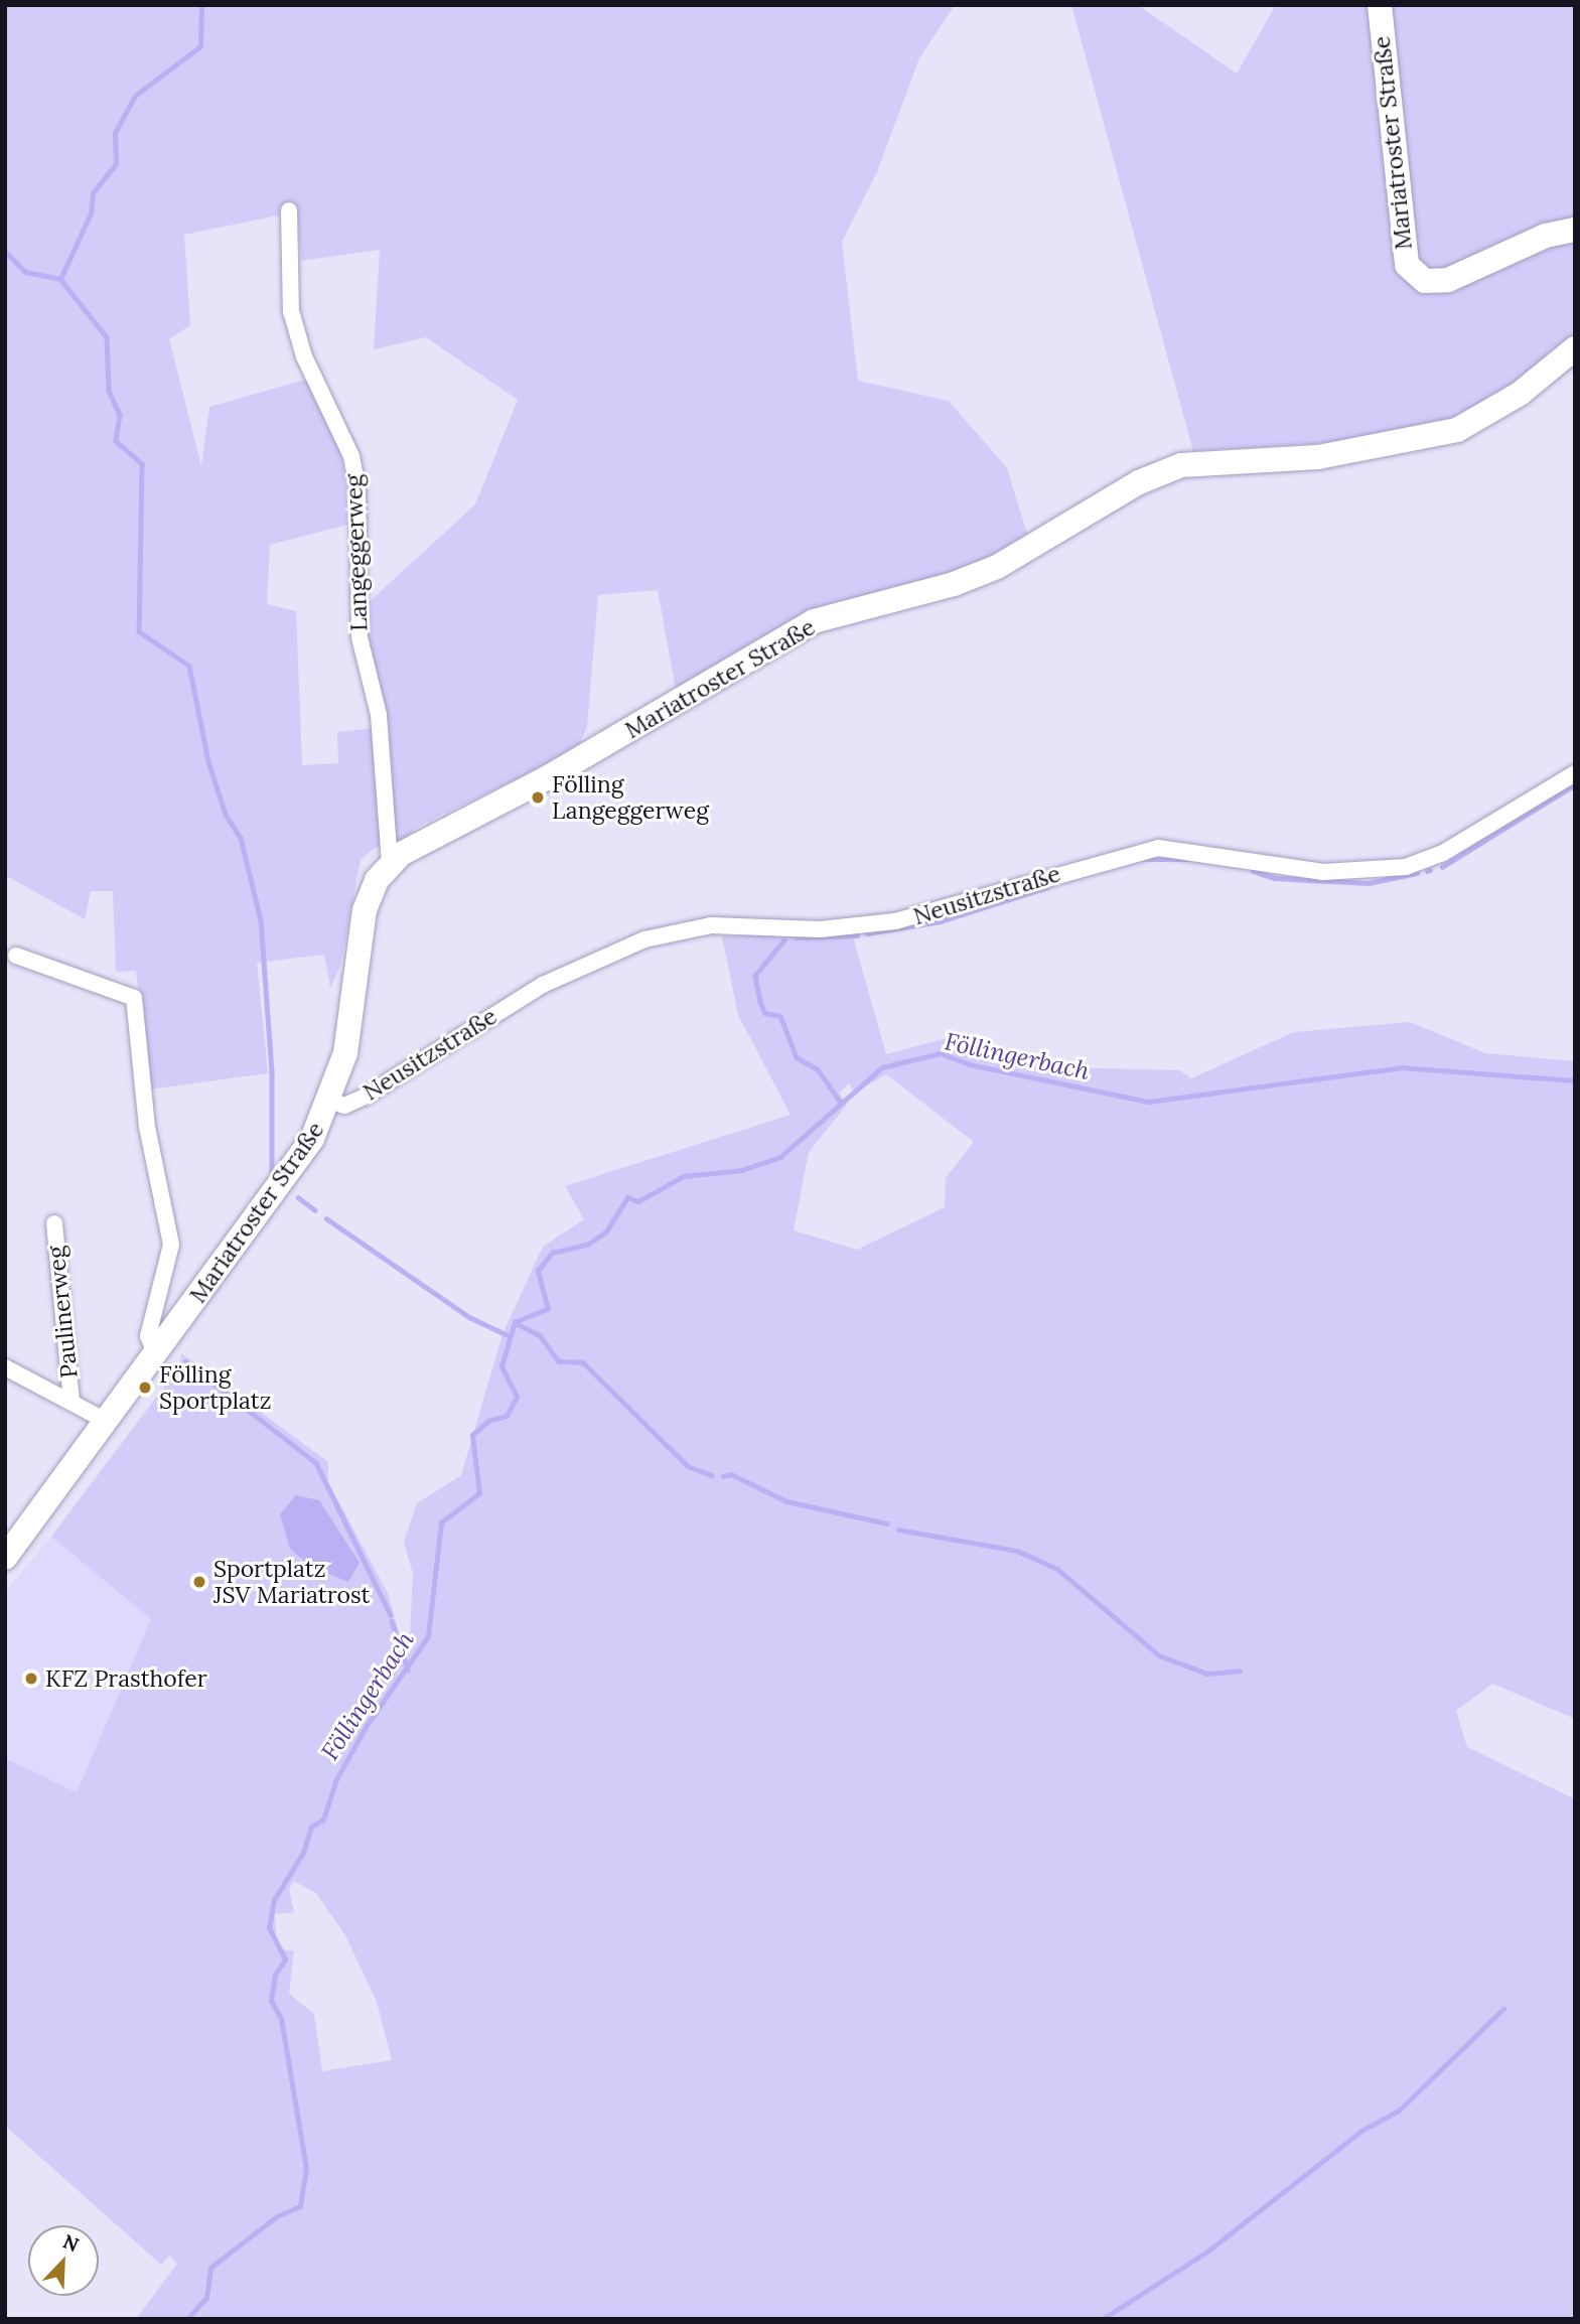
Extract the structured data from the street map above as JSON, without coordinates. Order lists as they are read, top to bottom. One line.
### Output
{"streets":{"main road":["Mariatroster Straße"],"street":["Langeggerweg","Neusitzstraße","Paulinerweg"]},"crossings":[["Mariatroster Straße","Langeggerweg"],["Mariatroster Straße","Neusitzstraße"],["Mariatroster Straße","Paulinerweg"]],"water":["Föllingerbach"],"places":["Fölling Langeggerweg","Fölling Sportplatz","Sportplatz JSV Mariatrost","KFZ Prasthofer"],"north":"top right"}
